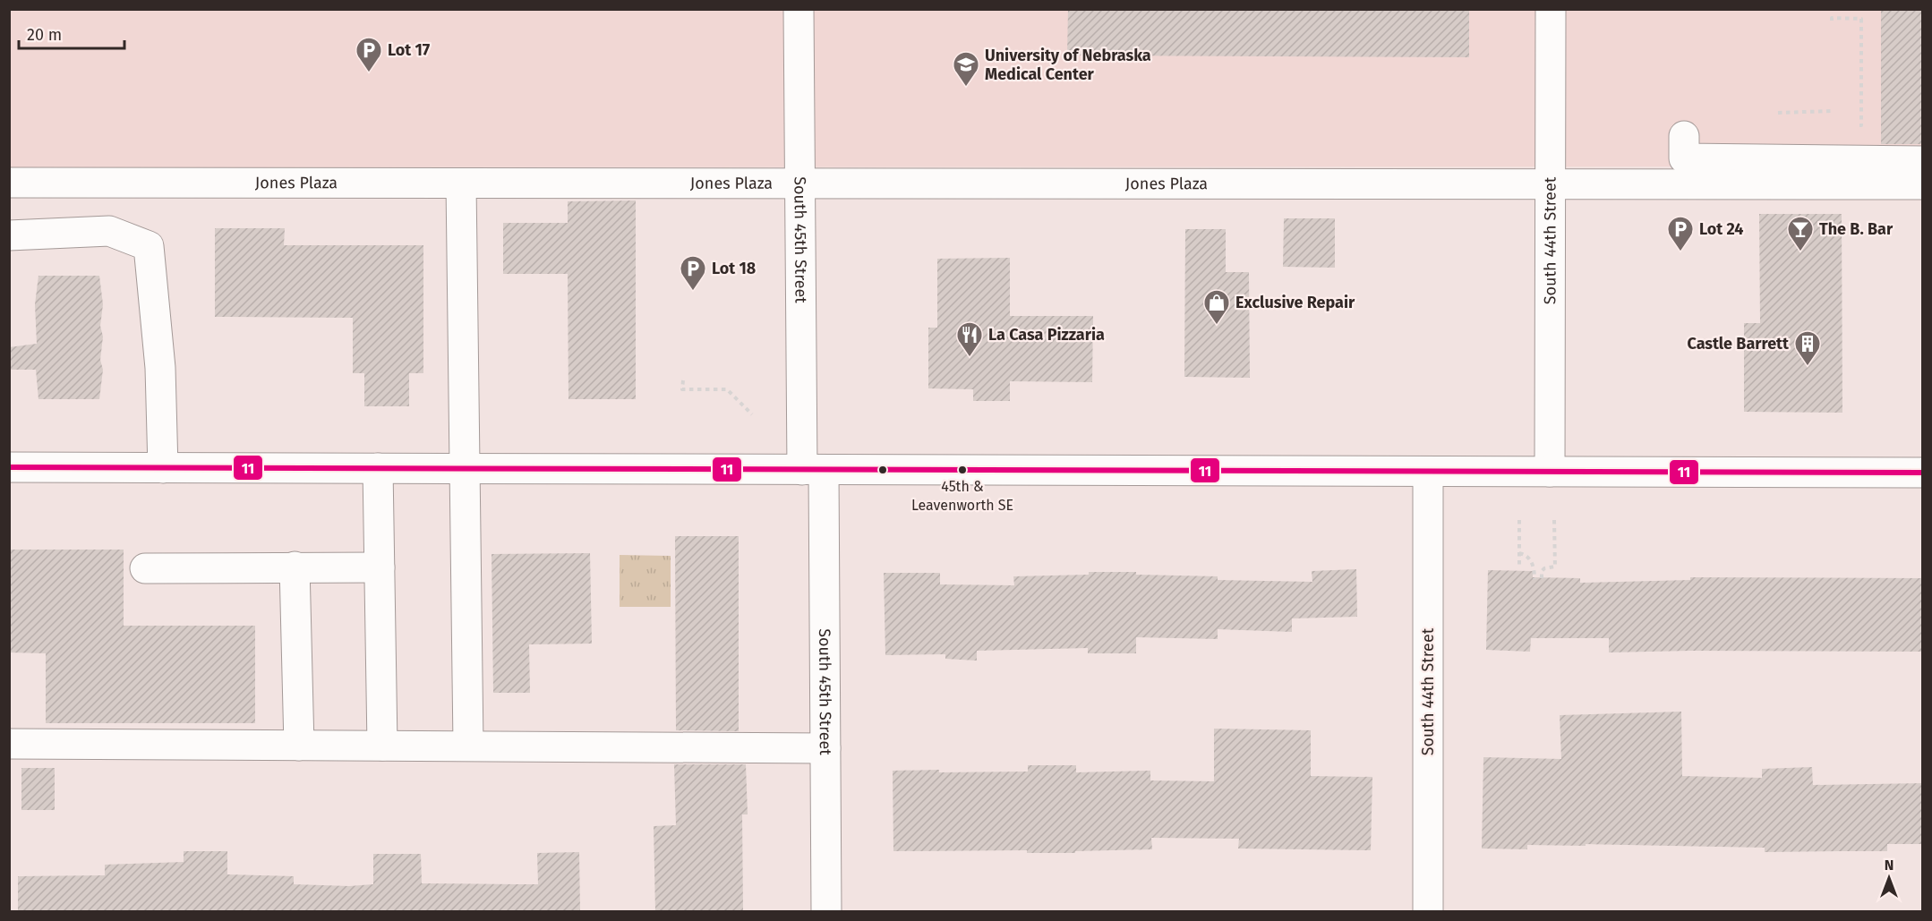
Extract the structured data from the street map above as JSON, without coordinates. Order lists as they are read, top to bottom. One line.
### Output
{"streets":{"main road":["Jones Plaza","South 45th Street","South 44th Street"]},"crossings":[["Jones Plaza","South 45th Street"],["Jones Plaza","South 44th Street"]],"places":{"parking":["Lot 17","Lot 24","Lot 18"],"school or university":["University of Nebraska Medical Center"],"bar":["The B. Bar"],"shop":["Exclusive Repair"],"restaurant":["La Casa Pizzaria"],"building":["Castle Barrett"],"other":["45th & Leavenworth SE"]},"lines":["transit line 11"],"scale_bar":"20 m","north":"top"}
